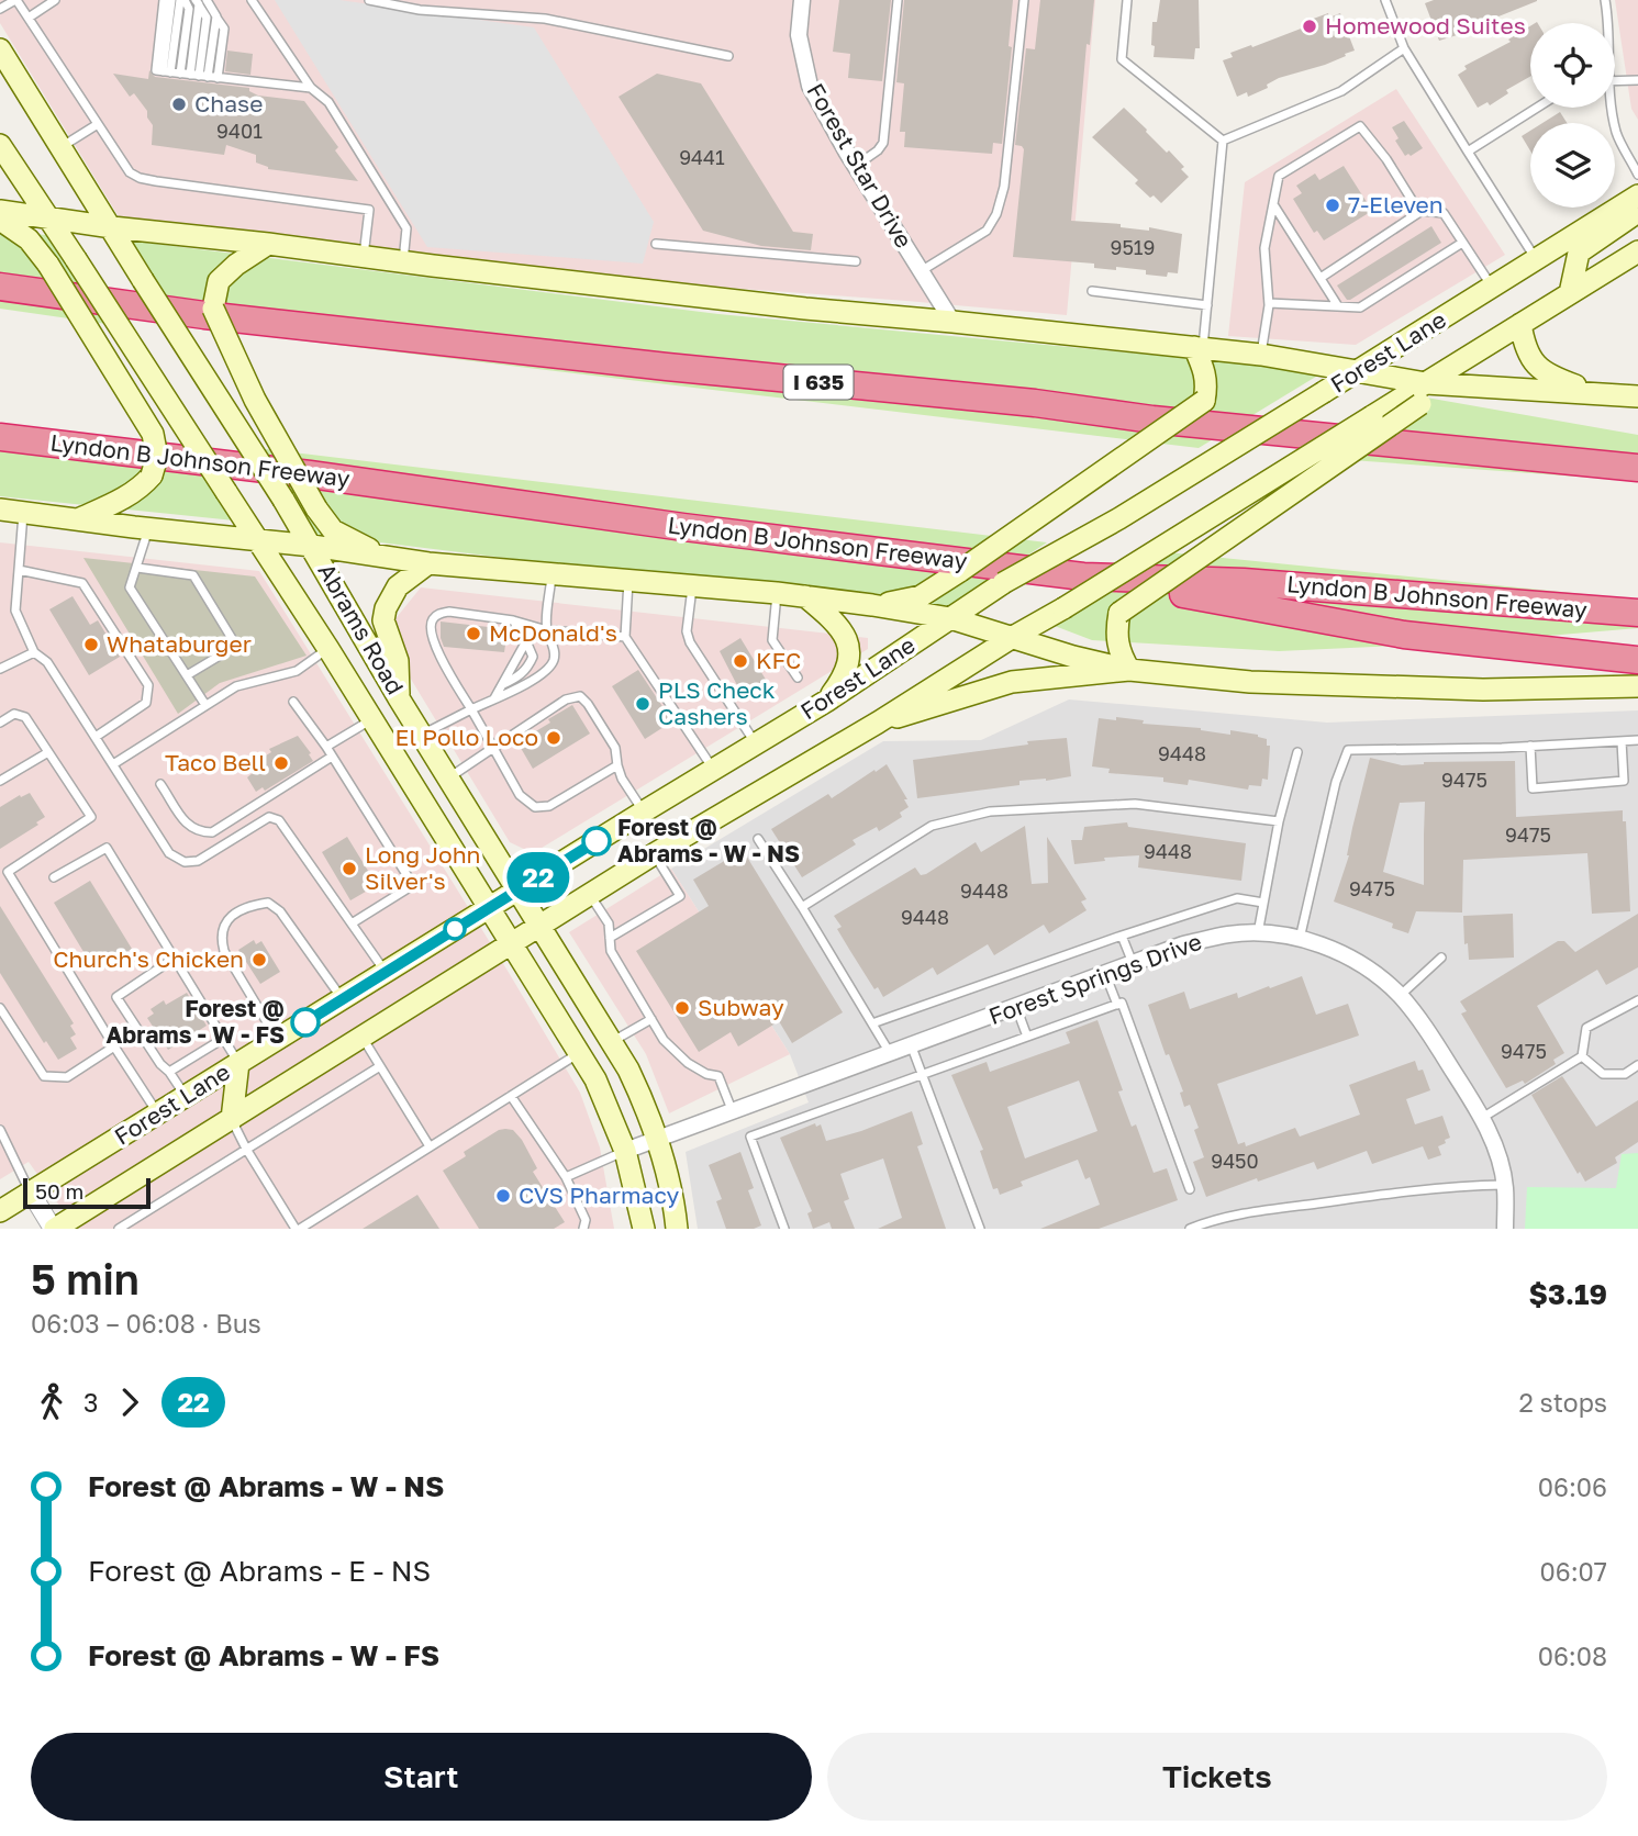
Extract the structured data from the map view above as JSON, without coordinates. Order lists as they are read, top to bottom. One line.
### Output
{"streets":{"highway":["I 635","Lyndon B Johnson Freeway"],"main road":["Forest Lane","Abrams Road"],"street":["Forest Star Drive","Forest Springs Drive"]},"crossings":[["Forest Lane","Abrams Road"],["Abrams Road","Forest Springs Drive"]],"places":["Homewood Suites","Chase","7-Eleven","McDonald's","Whataburger","KFC","PLS Check Cashers","El Pollo Loco","Taco Bell","Forest @ Abrams - W - NS","Long John Silver's","Church's Chicken","Subway","Forest @ Abrams - W - FS","CVS Pharmacy"],"lines":["bus line 22"],"house_numbers":["9401","9441","9519","9448","9475","9475","9448","9475","9448","9448","9475","9450"],"scale_bar":"50 m","page":{"on_map":"22","scale":"50 m","heading":["5 min","06:03 – 06:08 · Bus","$3.19"],"legs":["3","22","2 stops"],"list":[{"name":"Forest @ Abrams - W - NS","value":"06:06"},{"name":"Forest @ Abrams - E - NS","value":"06:07"},{"name":"Forest @ Abrams - W - FS","value":"06:08"}],"buttons":["Start","Tickets"]}}
